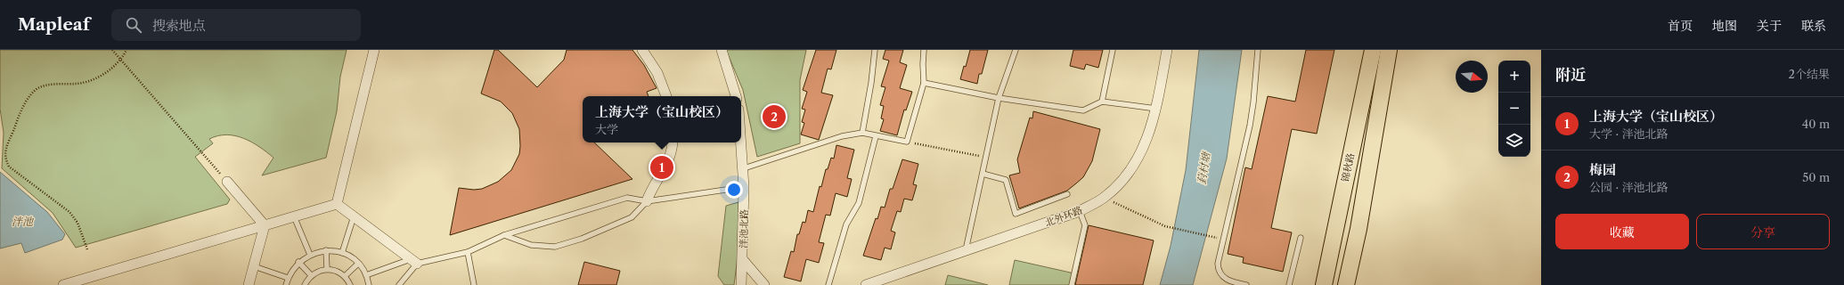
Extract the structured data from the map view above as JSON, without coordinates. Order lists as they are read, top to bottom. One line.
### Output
{"streets":{"main road":["锦秋路"],"street":["北外环路","泮池北路"]},"water":["葑村塘","泮池"],"north":"right","page":{"header":"Mapleaf","search":"搜索地点","nav":["首页","地图","关于","联系"],"heading":["附近","2个结果"],"map_buttons":["+","−"],"popup":["上海大学（宝山校区）","大学"],"list":[{"mark":"1","name":"上海大学（宝山校区）","note":"大学 · 泮池北路","value":"40 m"},{"mark":"2","name":"梅园","note":"公园 · 泮池北路","value":"50 m"}],"pins":["2","1"],"buttons":["收藏","分享"]}}
